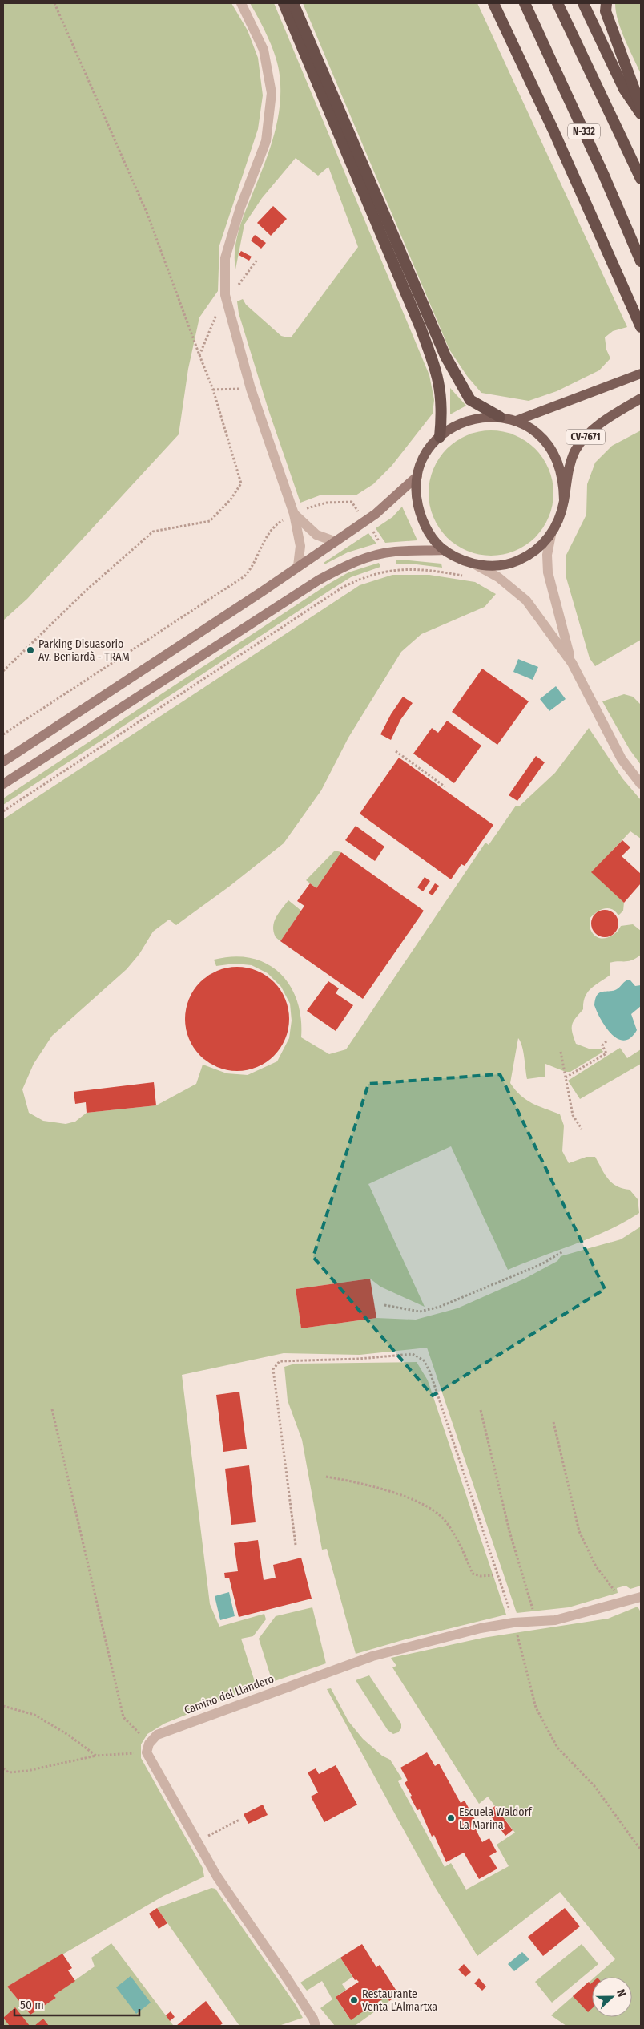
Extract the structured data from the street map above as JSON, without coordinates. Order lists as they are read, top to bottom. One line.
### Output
{"streets":{"highway":["N-332"],"main road":["CV-7671"],"street":["Camino del Llandero"]},"places":["Parking Disuasorio Av. Beniardà - TRAM","Escuela Waldorf La Marina","Restaurante Venta L’Almartxa"],"scale_bar":"50 m","north":"right"}
